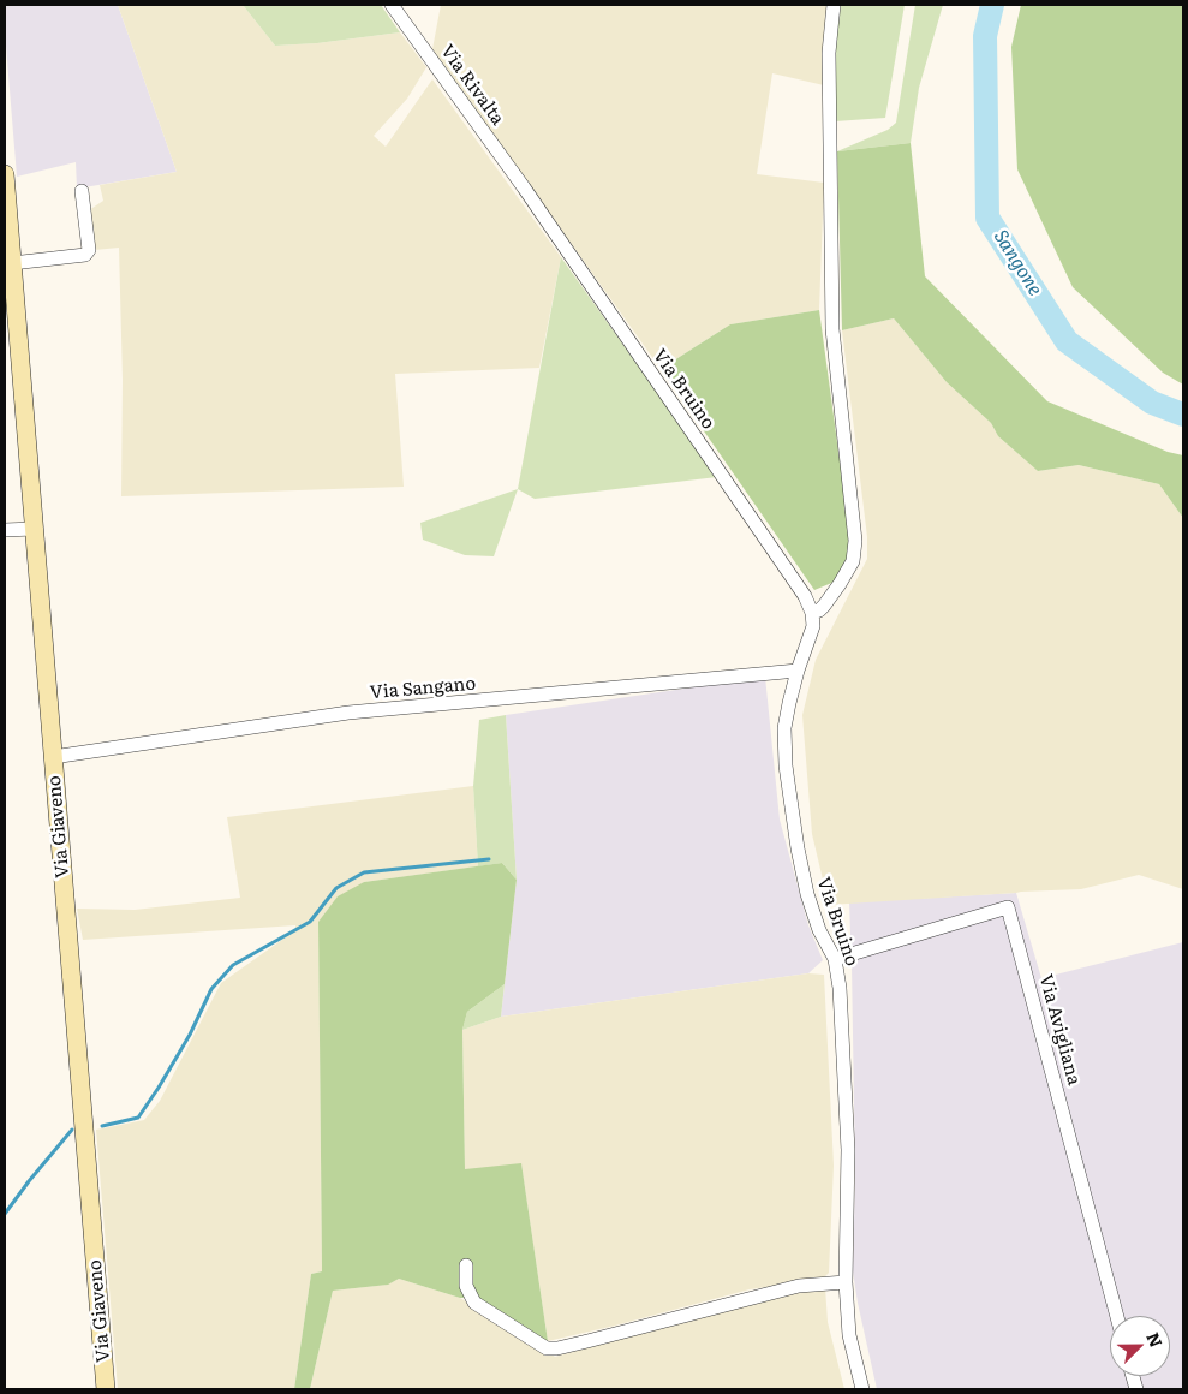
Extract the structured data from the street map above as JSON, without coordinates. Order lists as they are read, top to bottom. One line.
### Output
{"streets":{"main road":["Via Giaveno"],"street":["Via Rivalta","Via Bruino","Via Sangano","Via Avigliana"]},"crossings":[["Via Rivalta","Via Bruino"],["Via Bruino","Via Sangano"],["Via Bruino","Via Avigliana"],["Via Sangano","Via Giaveno"]],"water":["Sangone"],"north":"top right"}
